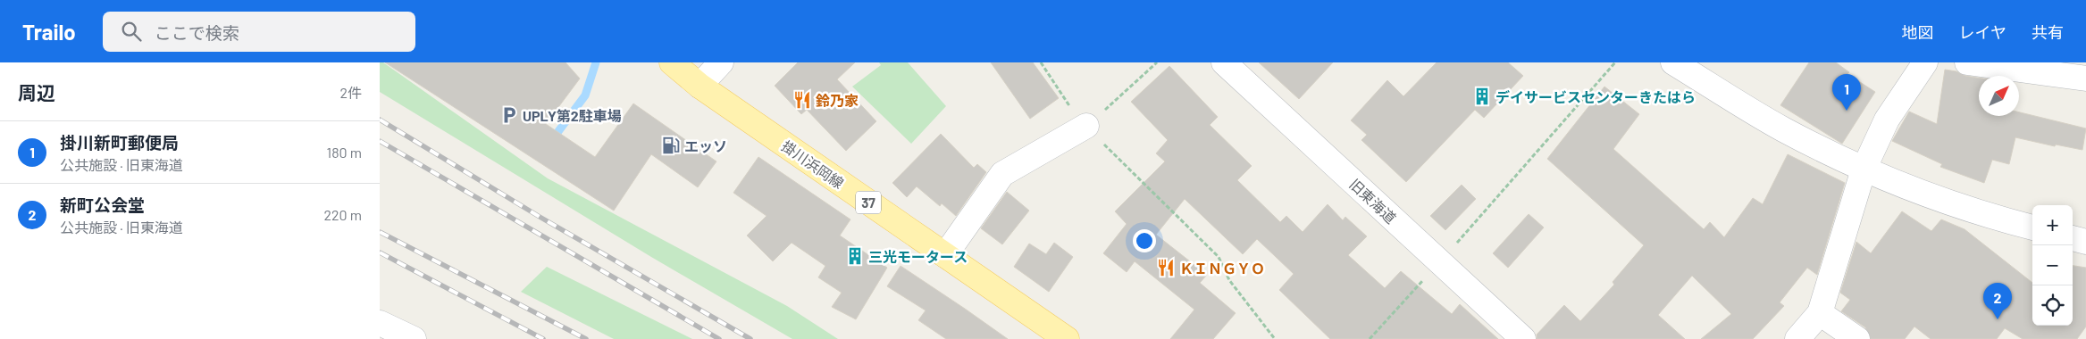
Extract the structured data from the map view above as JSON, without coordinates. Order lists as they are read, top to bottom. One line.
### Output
{"streets":{"main road":["掛川浜岡線","37"],"street":["旧東海道"]},"places":{"building":["デイサービスセンターきたはら","三光モータース"],"restaurant":["鈴乃家","ＫＩＮＧＹＯ"],"parking":["UPLY第2駐車場"],"fuel station":["エッソ"]},"north":"top right","page":{"header":"Trailo","search":"ここで検索","nav":["地図","レイヤ","共有"],"heading":["周辺","2件"],"pins":["1","2"],"list":[{"mark":"1","name":"掛川新町郵便局","note":"公共施設 · 旧東海道","value":"180 m"},{"mark":"2","name":"新町公会堂","note":"公共施設 · 旧東海道","value":"220 m"}],"map_buttons":["+","−"]}}
